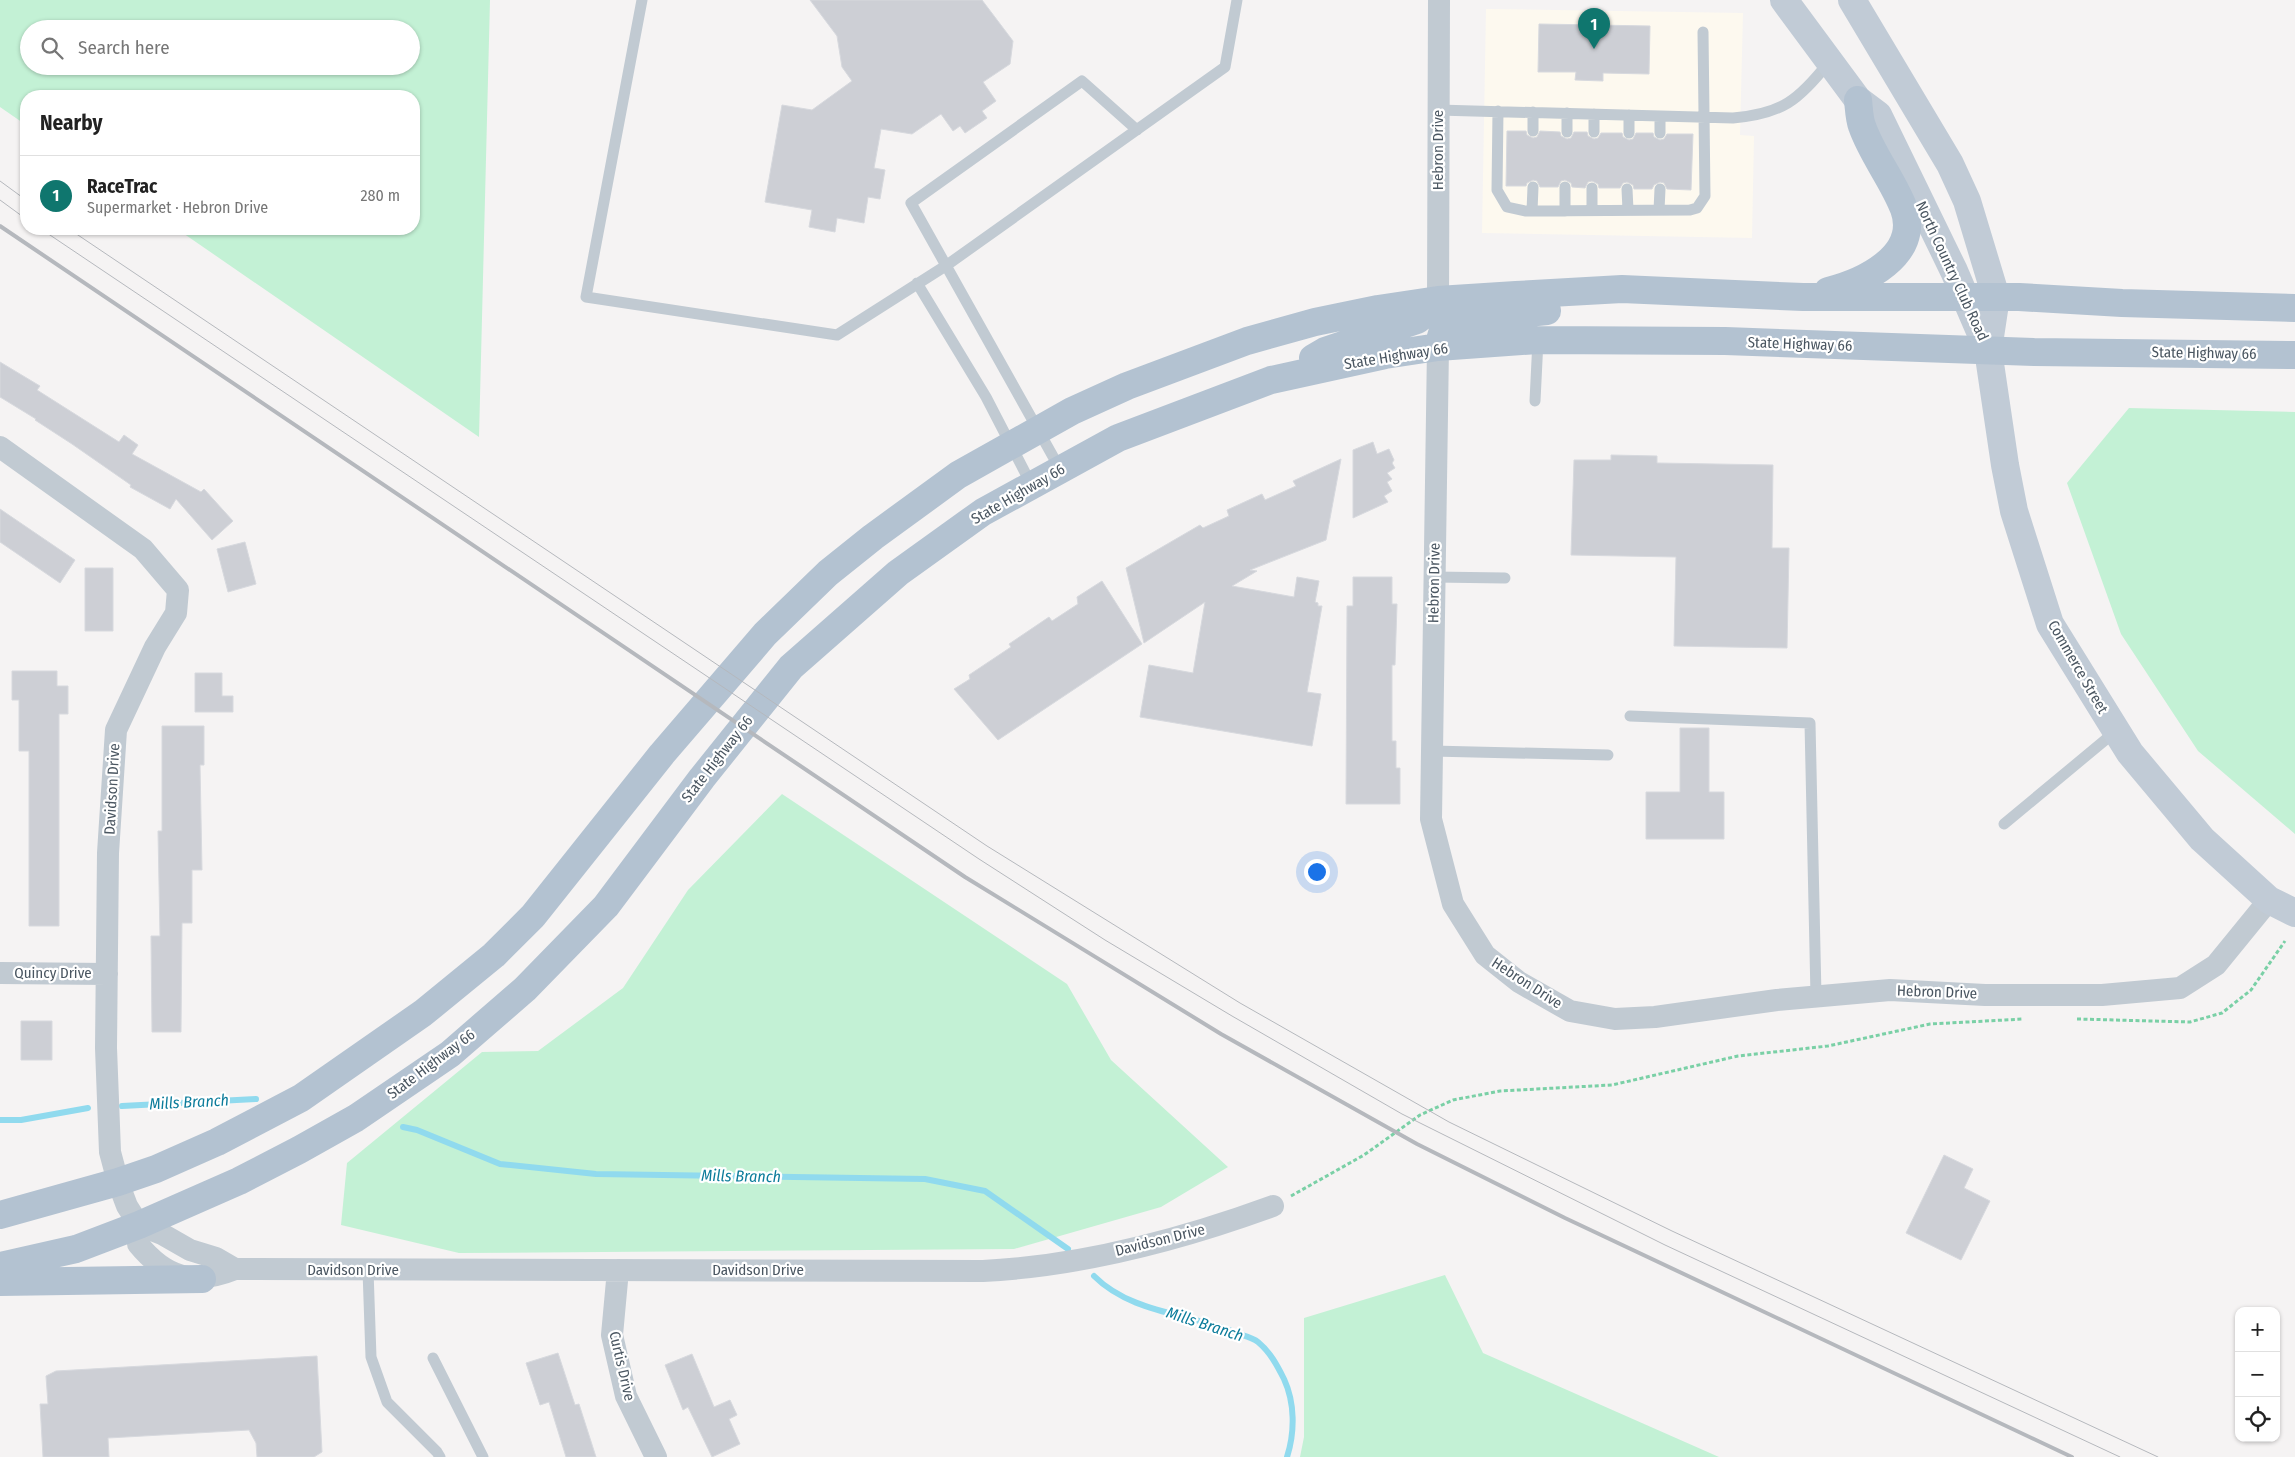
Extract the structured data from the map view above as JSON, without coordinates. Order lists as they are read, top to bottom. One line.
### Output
{"streets":{"main road":["North Country Club Road","State Highway 66","Commerce Street"],"street":["Hebron Drive","Davidson Drive","Quincy Drive","Curtis Drive"]},"crossings":[["Hebron Drive","State Highway 66"],["Hebron Drive","Commerce Street"],["North Country Club Road","State Highway 66"],["North Country Club Road","Commerce Street"],["State Highway 66","Commerce Street"],["State Highway 66","Davidson Drive"],["Davidson Drive","Quincy Drive"],["Davidson Drive","Curtis Drive"]],"water":["Mills Branch"],"page":{"pins":"1","search":"Search here","heading":"Nearby","list":[{"mark":"1","name":"RaceTrac","note":"Supermarket · Hebron Drive","value":"280 m"}],"map_buttons":["+","−"]}}
